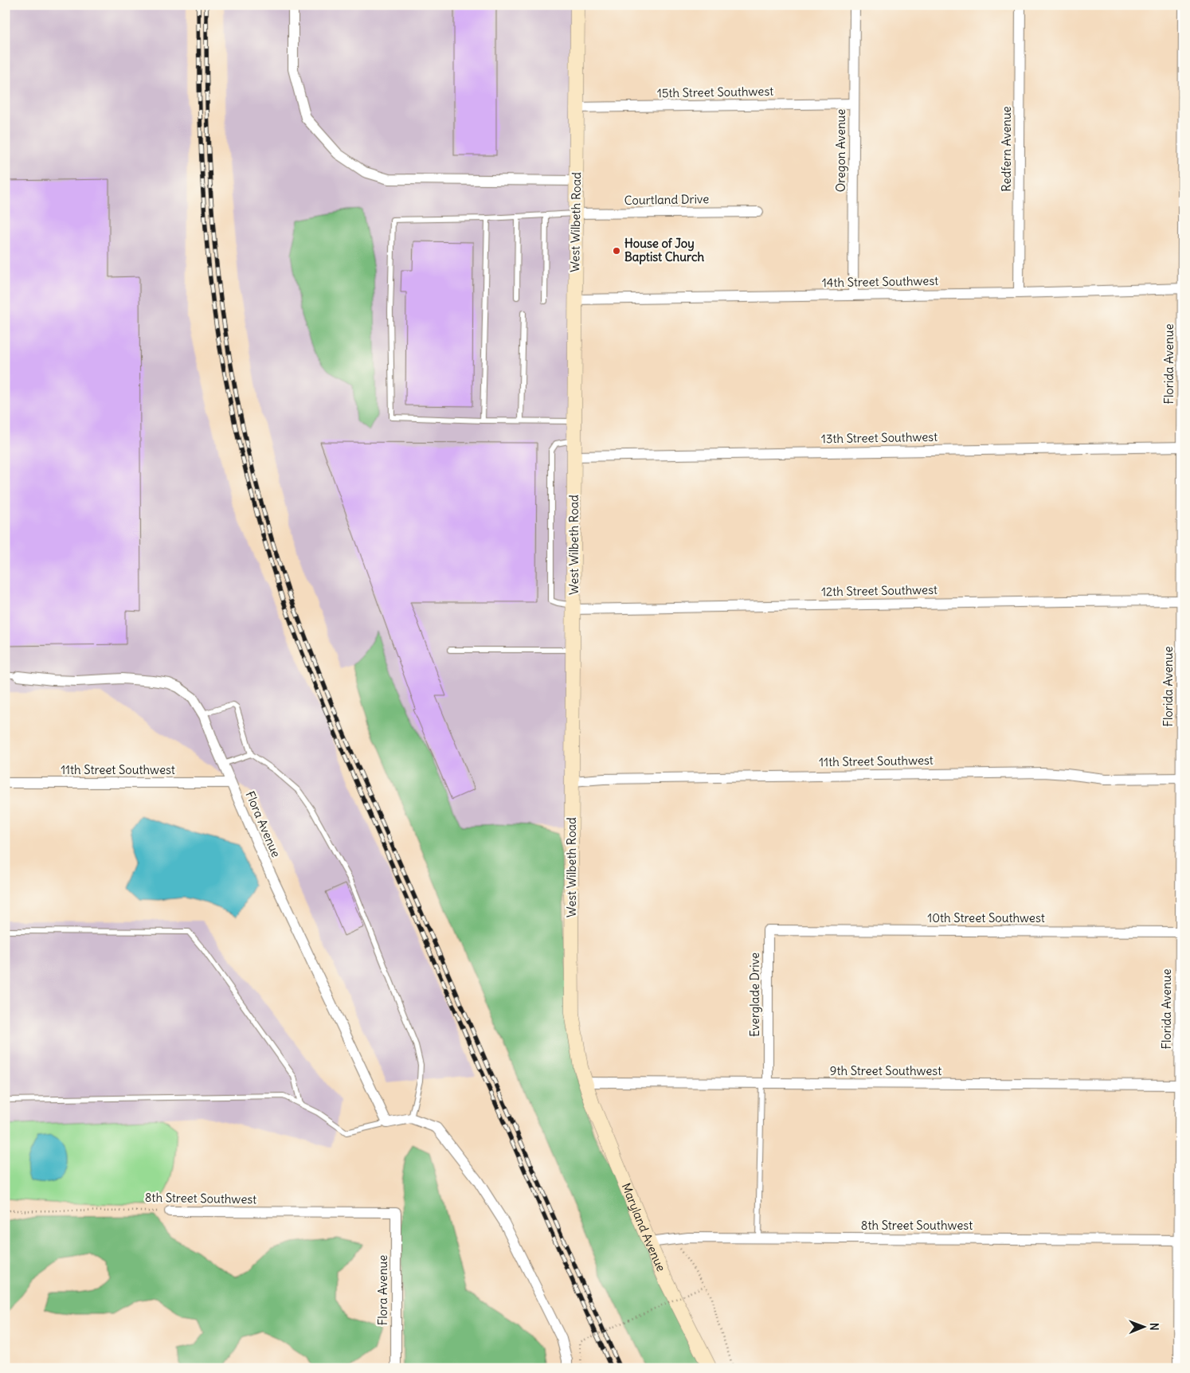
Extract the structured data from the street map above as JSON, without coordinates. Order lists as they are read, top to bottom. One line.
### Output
{"streets":{"main road":["West Wilbeth Road","Maryland Avenue"],"street":["15th Street Southwest","Redfern Avenue","Oregon Avenue","Courtland Drive","14th Street Southwest","Florida Avenue","13th Street Southwest","12th Street Southwest","11th Street Southwest","Flora Avenue","10th Street Southwest","Everglade Drive","9th Street Southwest","8th Street Southwest"]},"crossings":[["15th Street Southwest","Oregon Avenue"],["15th Street Southwest","West Wilbeth Road"],["Redfern Avenue","14th Street Southwest"],["Oregon Avenue","14th Street Southwest"],["Courtland Drive","West Wilbeth Road"],["West Wilbeth Road","14th Street Southwest"],["West Wilbeth Road","13th Street Southwest"],["West Wilbeth Road","12th Street Southwest"],["West Wilbeth Road","11th Street Southwest"],["West Wilbeth Road","9th Street Southwest"],["West Wilbeth Road","Maryland Avenue"],["14th Street Southwest","Florida Avenue"],["Florida Avenue","13th Street Southwest"],["Florida Avenue","12th Street Southwest"],["Florida Avenue","11th Street Southwest"],["Florida Avenue","10th Street Southwest"],["Florida Avenue","9th Street Southwest"],["Florida Avenue","8th Street Southwest"],["11th Street Southwest","Flora Avenue"],["Flora Avenue","8th Street Southwest"],["10th Street Southwest","Everglade Drive"],["Everglade Drive","9th Street Southwest"],["9th Street Southwest","Maryland Avenue"],["8th Street Southwest","Maryland Avenue"]],"places":["House of Joy Baptist Church"],"north":"right"}
